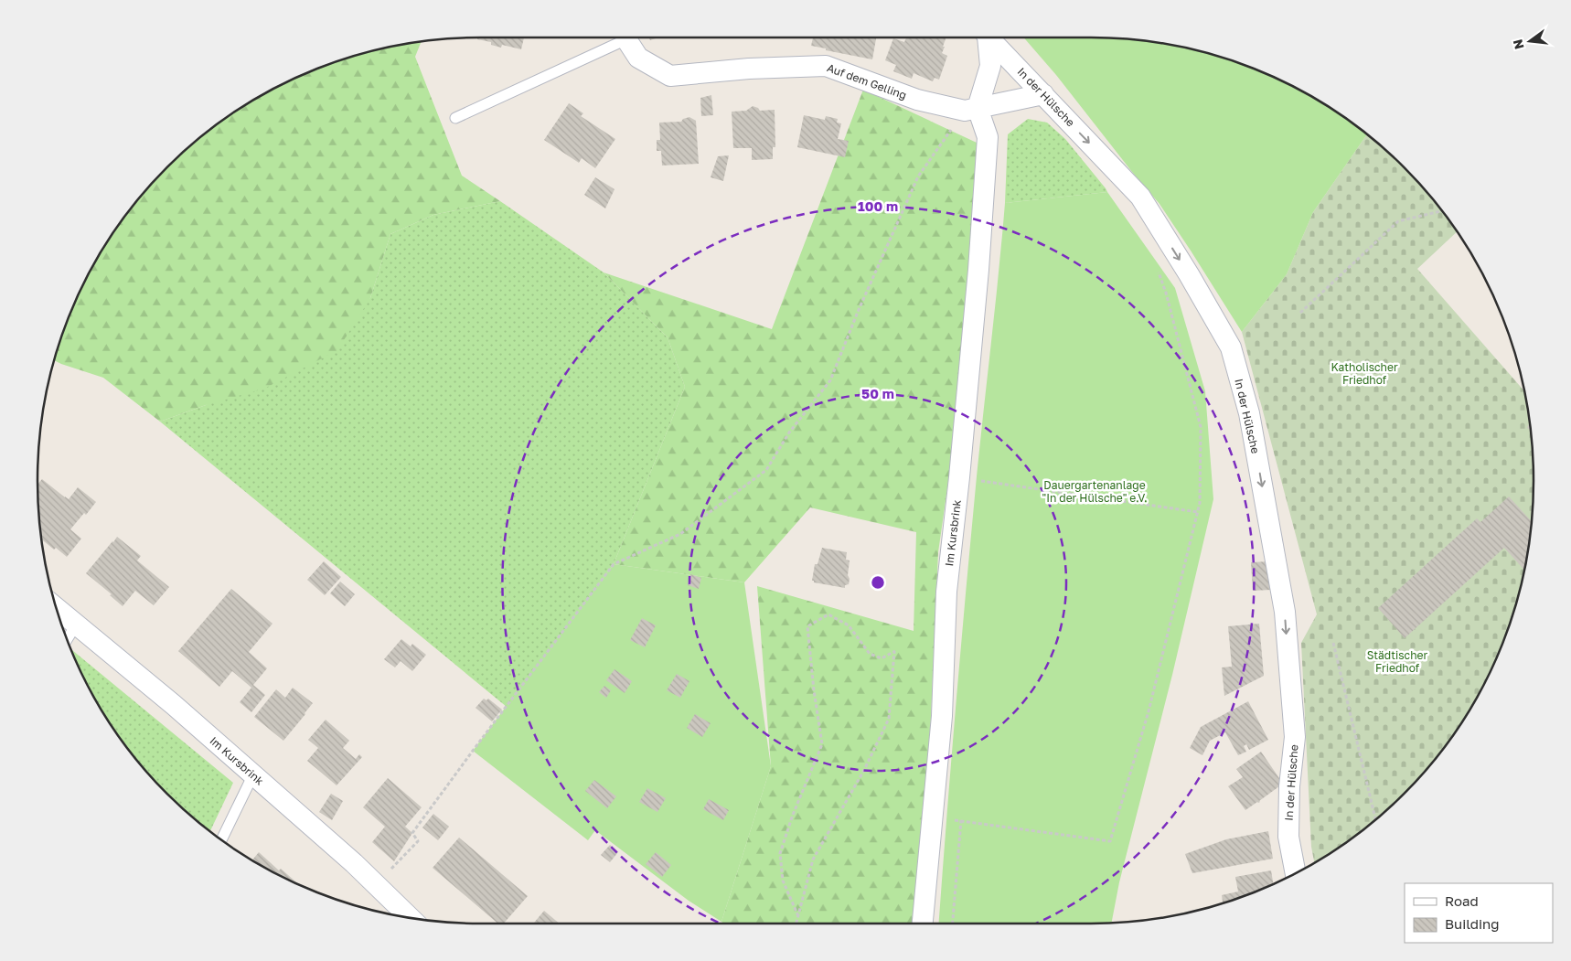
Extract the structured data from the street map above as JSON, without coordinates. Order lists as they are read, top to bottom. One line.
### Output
{"streets":{"street":["Auf dem Gelling","In der Hülsche","Im Kursbrink"]},"crossings":[["Auf dem Gelling","In der Hülsche"],["Auf dem Gelling","Im Kursbrink"],["In der Hülsche","Im Kursbrink"]],"one_way":["In der Hülsche"],"parks":["Katholischer Friedhof","Dauergartenanlage \"In der Hülsche\" e.V.","Städtischer Friedhof"],"legend":["Road","Building"],"north":"left","rings":["100 m","50 m"]}
